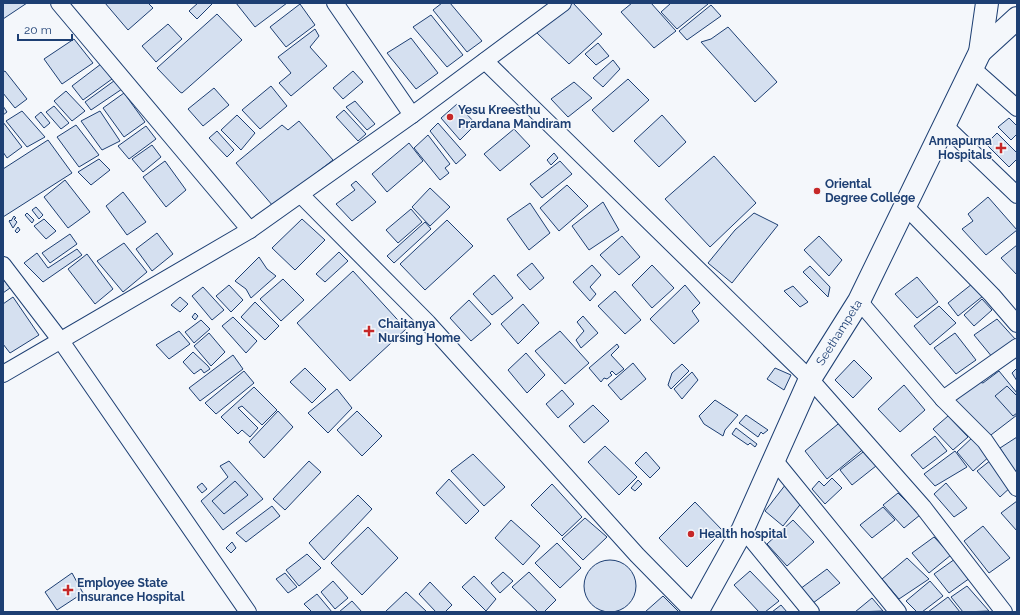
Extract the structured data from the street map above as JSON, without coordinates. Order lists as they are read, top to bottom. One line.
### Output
{"streets":{"street":["Seethampeta"]},"places":{"other":["Yesu Kreesthu Prardana Mandiram","Oriental Degree College","Health hospital"],"health":["Annapurna Hospitals","Chaitanya Nursing Home","Employee State Insurance Hospital"]},"scale_bar":"20 m"}
